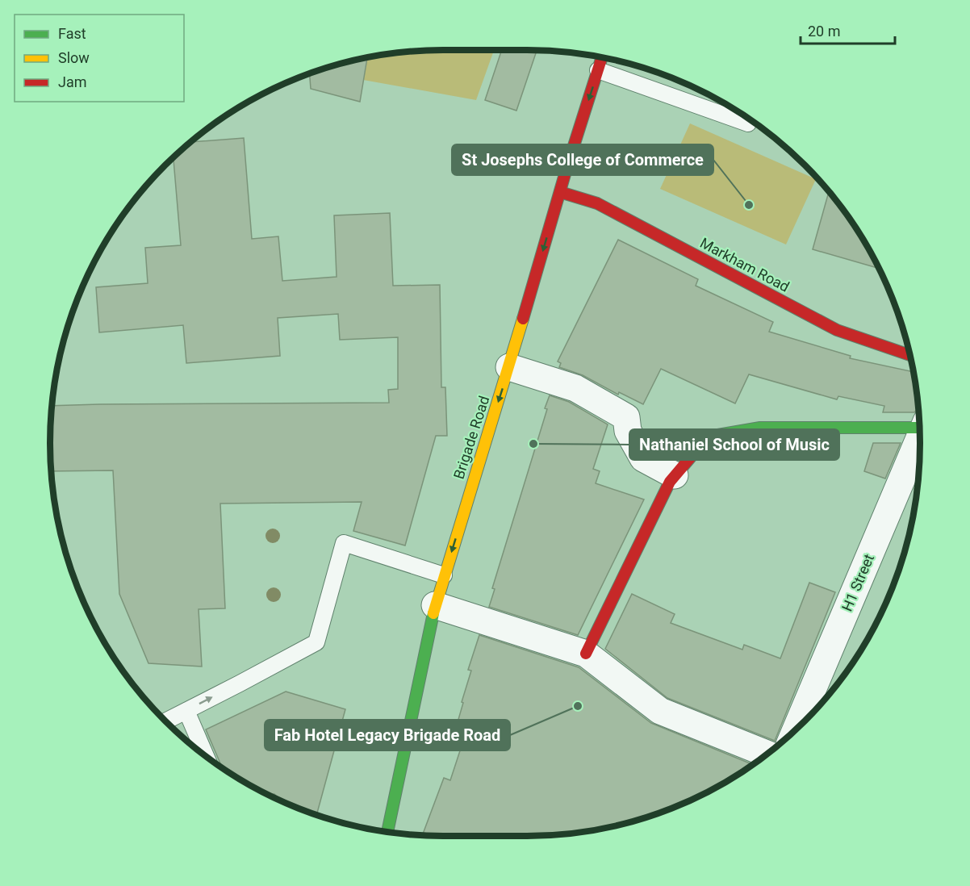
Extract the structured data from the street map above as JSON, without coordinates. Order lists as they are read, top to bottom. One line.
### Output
{"streets":{"street":["Markham Road","Brigade Road","H1 Street"]},"crossings":[["Markham Road","Brigade Road"]],"one_way":["Brigade Road"],"places":["St Josephs College of Commerce","Nathaniel School of Music","Fab Hotel Legacy Brigade Road"],"legend":["Fast","Slow","Jam"],"scale_bar":"20 m"}
